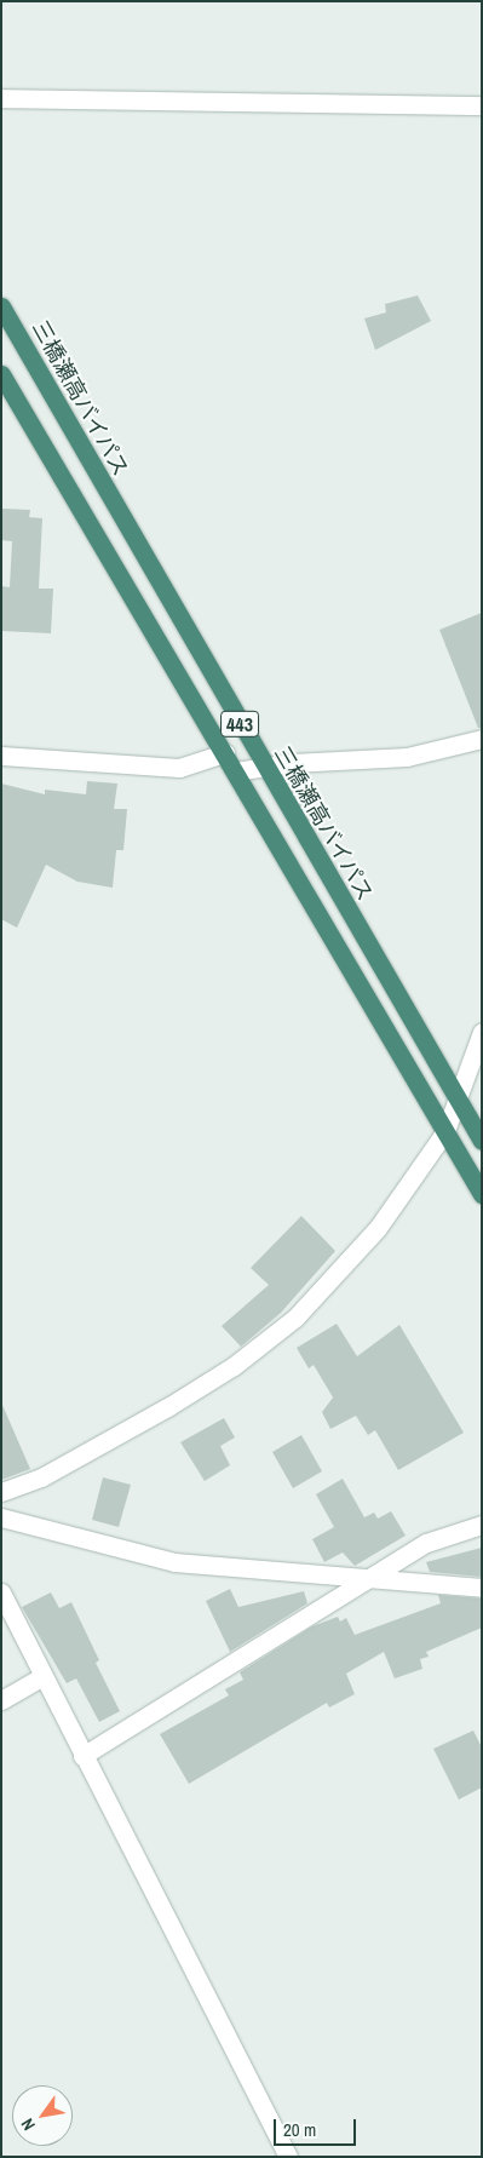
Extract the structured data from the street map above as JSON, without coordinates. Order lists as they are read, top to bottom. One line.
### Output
{"streets":{"highway":["三橋瀬高バイパス","443"]},"scale_bar":"20 m","north":"bottom left"}
